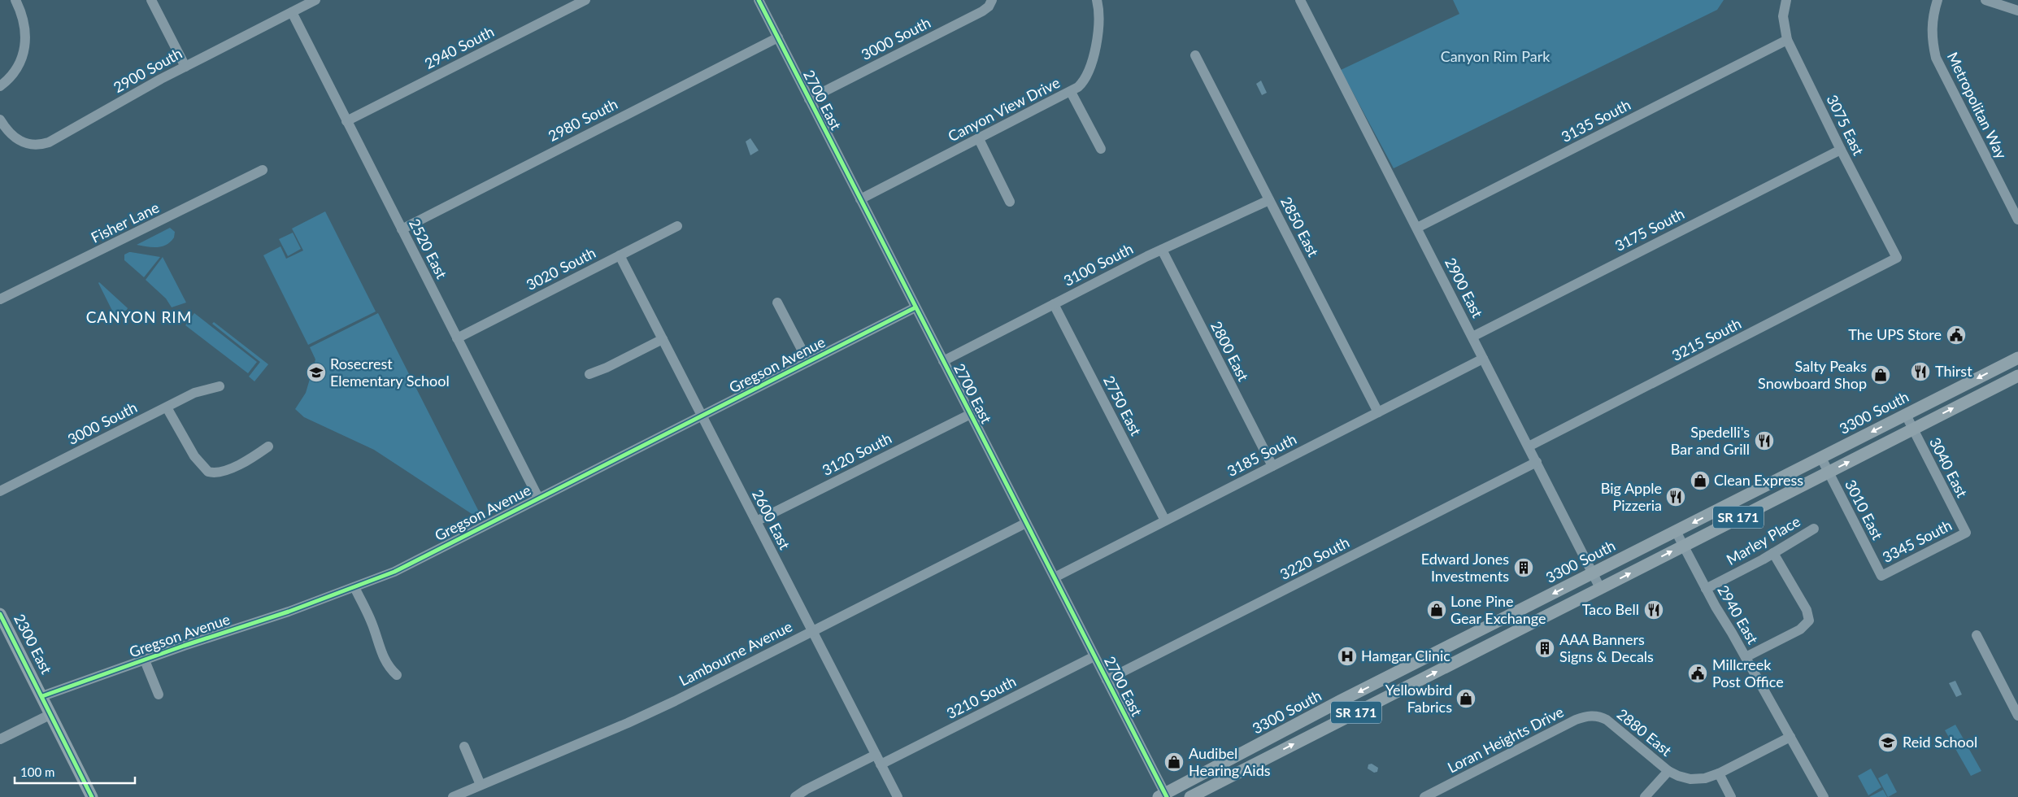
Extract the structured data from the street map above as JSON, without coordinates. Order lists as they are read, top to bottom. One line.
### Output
{"streets":{"main road":["3300 South","SR 171","2300 East"],"street":["3000 South","2940 South","2900 South","2700 East","Metropolitan Way","Canyon View Drive","2980 South","3135 South","3075 East","Fisher Lane","2850 East","3175 South","2520 East","3100 South","3020 South","2900 East","3215 South","2800 East","Gregson Avenue","2750 East","3120 South","3185 South","3040 East","3010 East","2600 East","Marley Place","3345 South","3220 South","2940 East","Lambourne Avenue","3210 South","2880 East","Loran Heights Drive"]},"crossings":[["3000 South","2700 East"],["2940 South","2520 East"],["2900 South","2520 East"],["2700 East","Canyon View Drive"],["2700 East","2980 South"],["2700 East","3100 South"],["2700 East","Gregson Avenue"],["2700 East","3300 South"],["2700 East","3120 South"],["2700 East","3185 South"],["2700 East","3220 South"],["2700 East","Lambourne Avenue"],["2700 East","3210 South"],["2980 South","2520 East"],["3135 South","3075 East"],["3135 South","2900 East"],["3075 East","3175 South"],["3075 East","3215 South"],["2850 East","3100 South"],["2850 East","3185 South"],["3175 South","2900 East"],["2520 East","3020 South"],["2520 East","Gregson Avenue"],["3100 South","2800 East"],["3100 South","2750 East"],["3020 South","2600 East"],["2900 East","3215 South"],["2900 East","3300 South"],["2900 East","3185 South"],["2900 East","SR 171"],["2900 East","3220 South"],["2800 East","3185 South"],["Gregson Avenue","2600 East"],["Gregson Avenue","2300 East"],["2750 East","3185 South"],["3300 South","3040 East"],["3300 South","3010 East"],["3300 South","2940 East"],["3120 South","2600 East"],["3040 East","SR 171"],["3040 East","3345 South"],["3010 East","SR 171"],["3010 East","3345 South"],["SR 171","2940 East"],["2600 East","Lambourne Avenue"],["2600 East","3210 South"],["Marley Place","2940 East"],["2940 East","2880 East"],["2880 East","Loran Heights Drive"]],"districts":["CANYON RIM"],"parks":["Canyon Rim Park"],"places":{"public building":["The UPS Store","Millcreek Post Office"],"restaurant":["Thirst","Spedelli's Bar and Grill","Big Apple Pizzeria","Taco Bell"],"school or university":["Rosecrest Elementary School","Reid School"],"shop":["Salty Peaks Snowboard Shop","Clean Express","Lone Pine Gear Exchange","Yellowbird Fabrics","Audibel Hearing Aids"],"building":["Edward Jones Investments","AAA Banners Signs & Decals"],"hospital":["Hamgar Clinic"]},"scale_bar":"100 m"}
